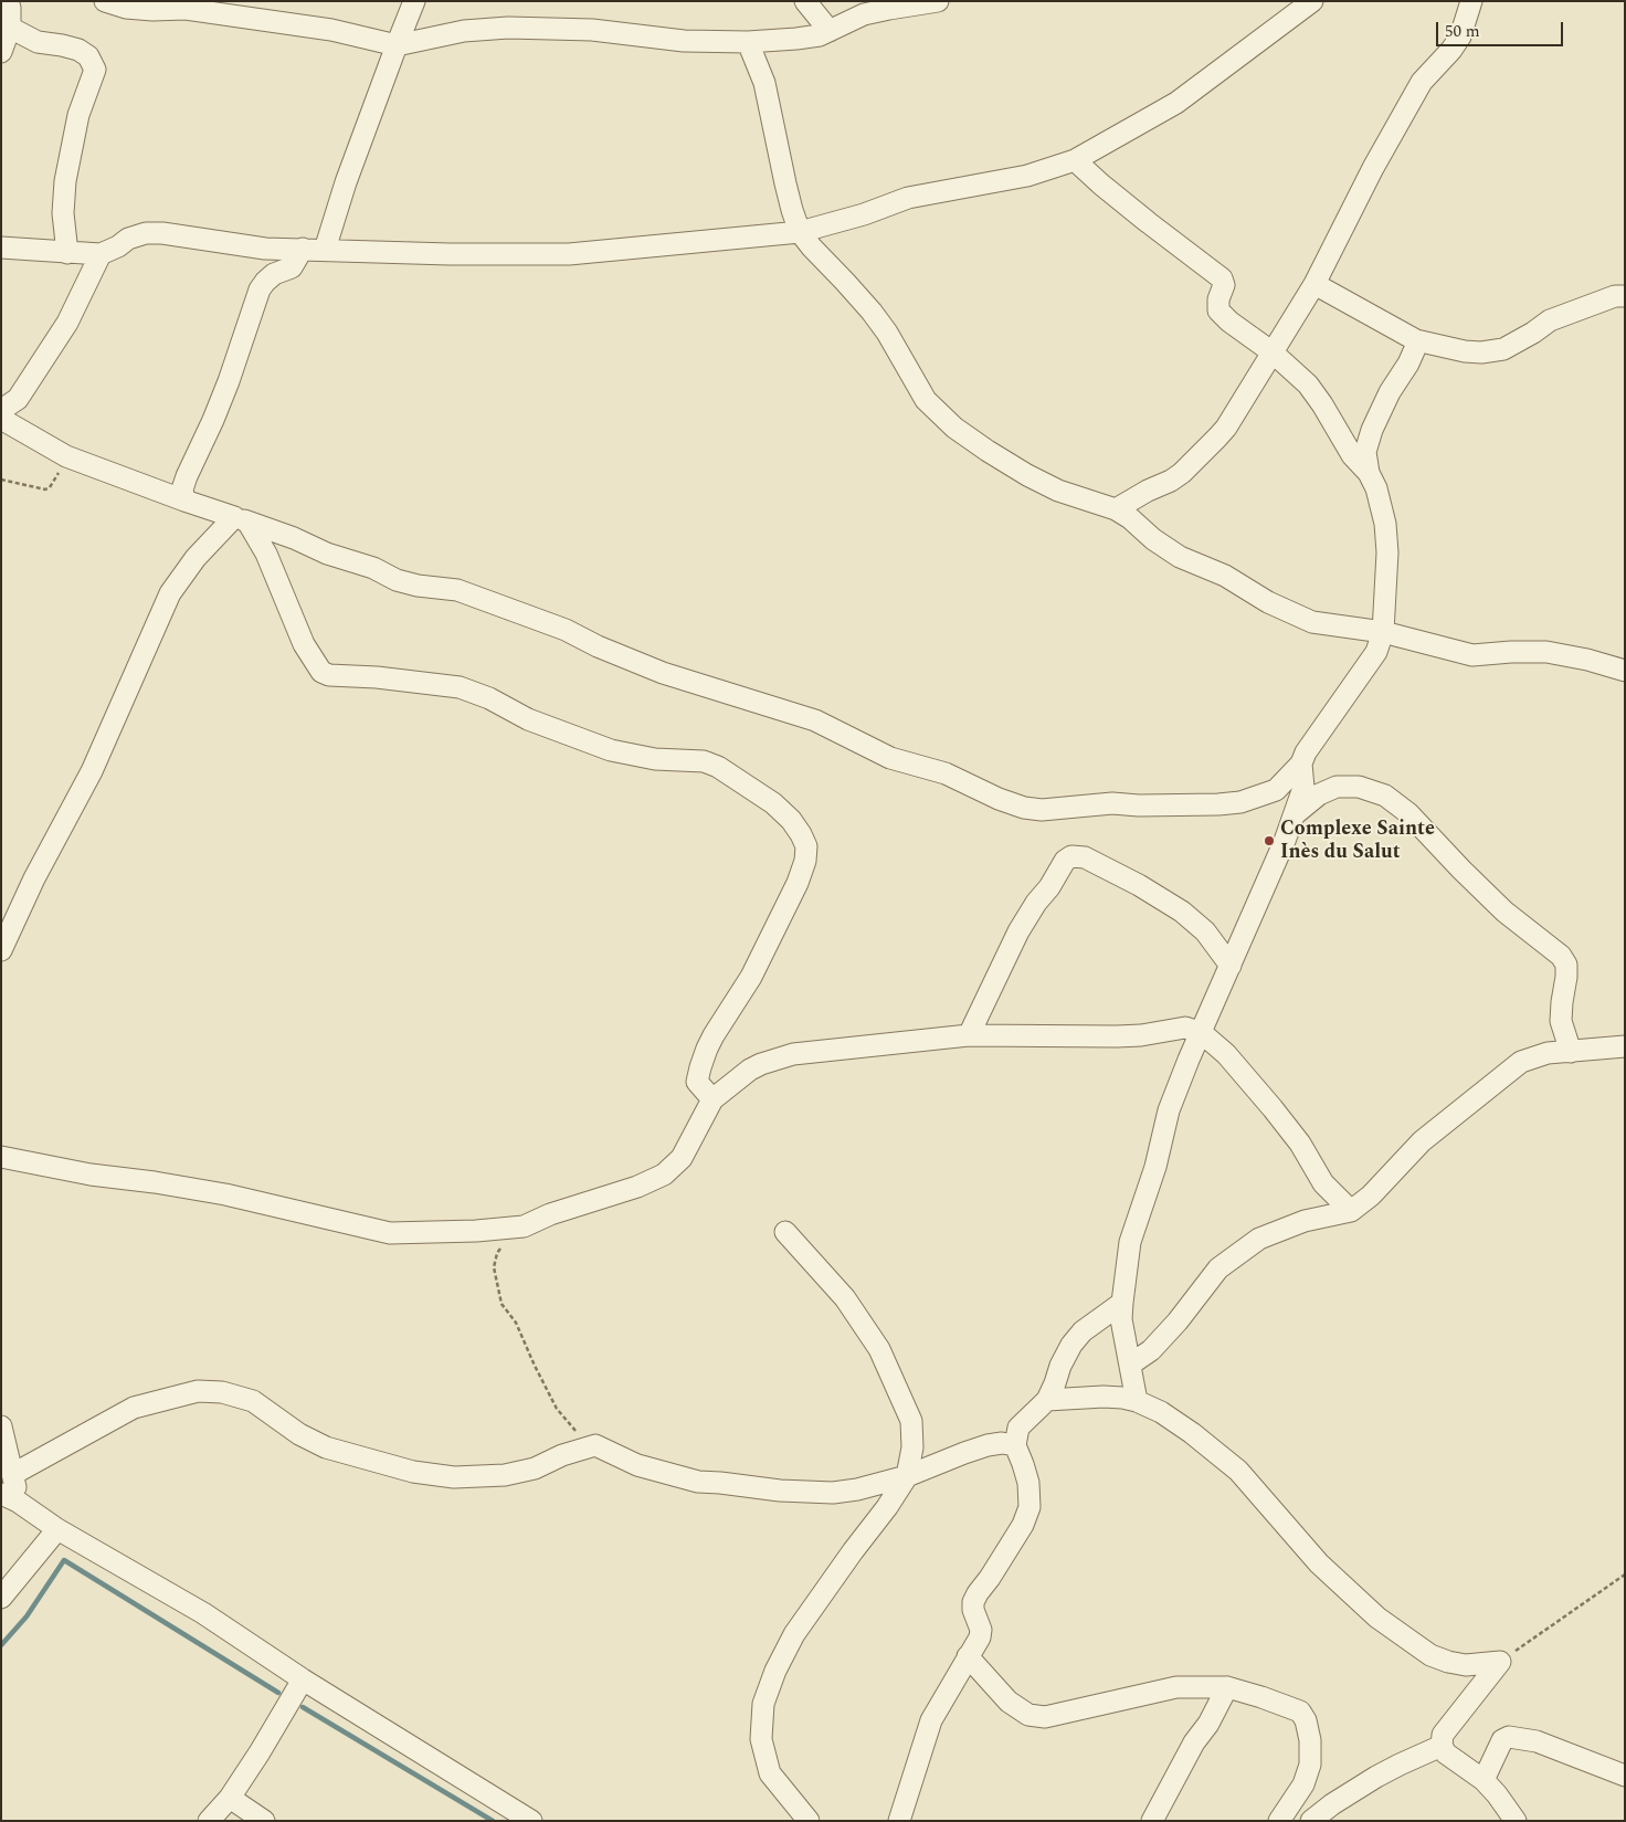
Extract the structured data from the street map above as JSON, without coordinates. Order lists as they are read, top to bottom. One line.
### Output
{"places":["Complexe Sainte Inès du Salut"],"scale_bar":"50 m"}
